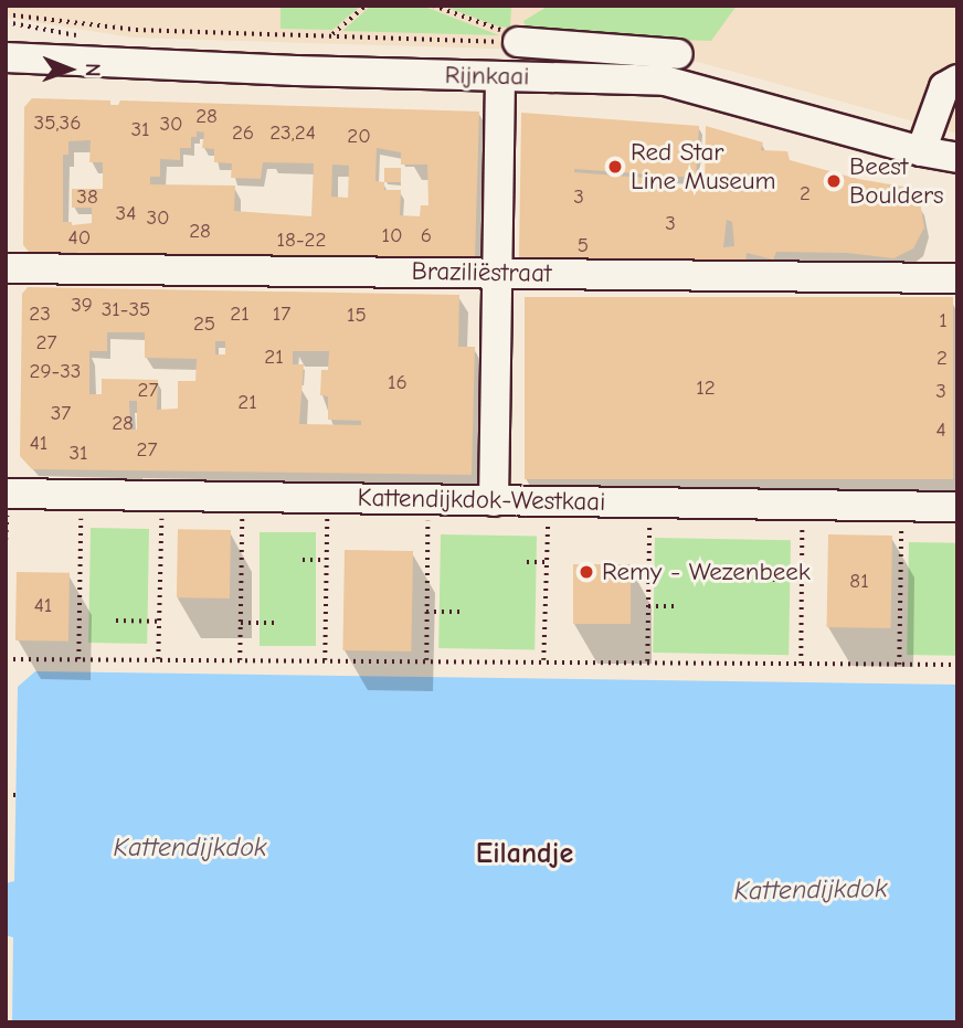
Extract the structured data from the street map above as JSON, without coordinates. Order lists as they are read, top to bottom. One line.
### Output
{"streets":{"street":["Rijnkaai","Braziliëstraat","Kattendijkdok-Westkaai"]},"districts":["Eilandje"],"water":["Kattendijkdok"],"places":["Red Star Line Museum","Beest Boulders","Remy - Wezenbeek"],"house_numbers":["28","35,36","30","31","26","23,24","20","2","38","3","34","30","3","28","10","6","40","18-22","5","39","31-35","23","21","17","15","1","25","27","21","2","29-33","16","12","27","3","21","37","28","4","41","27","31","81","41"],"north":"right"}
